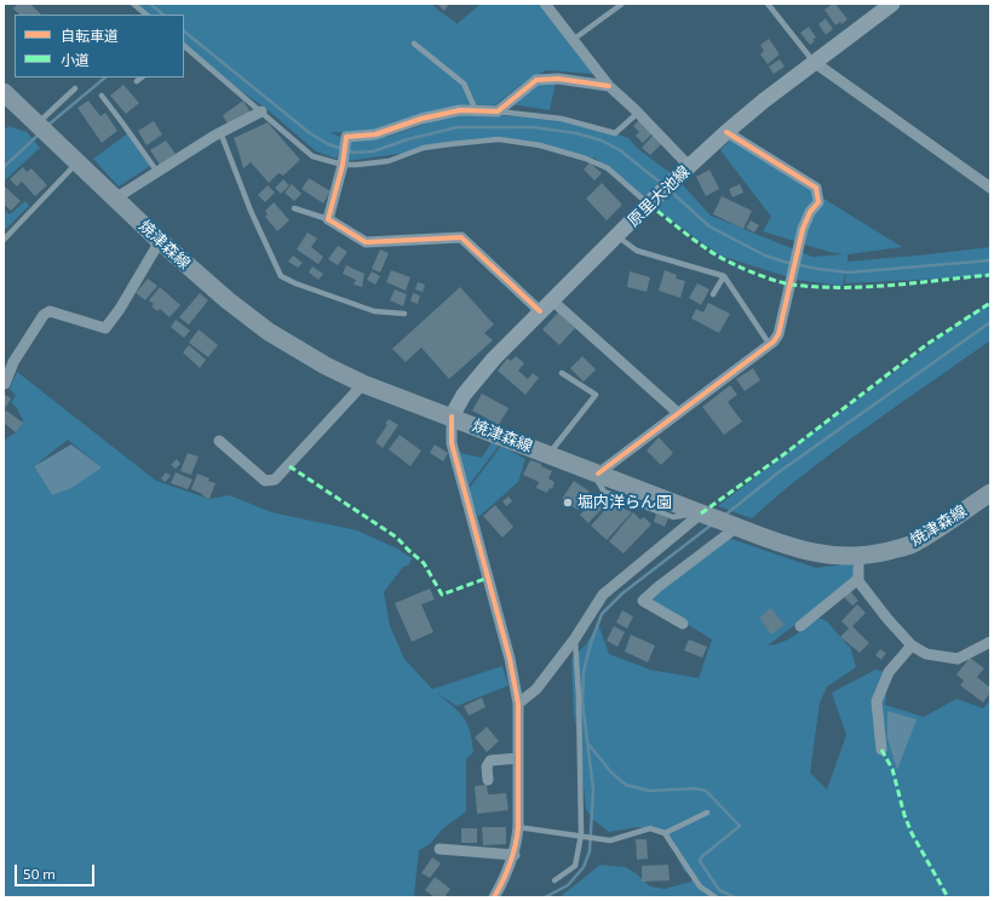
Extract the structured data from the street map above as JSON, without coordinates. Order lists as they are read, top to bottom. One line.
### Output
{"streets":{"main road":["原里大池線","焼津森線"]},"crossings":[["原里大池線","焼津森線"]],"places":["堀内洋らん園"],"legend":["自転車道","小道"],"scale_bar":"50 m"}
